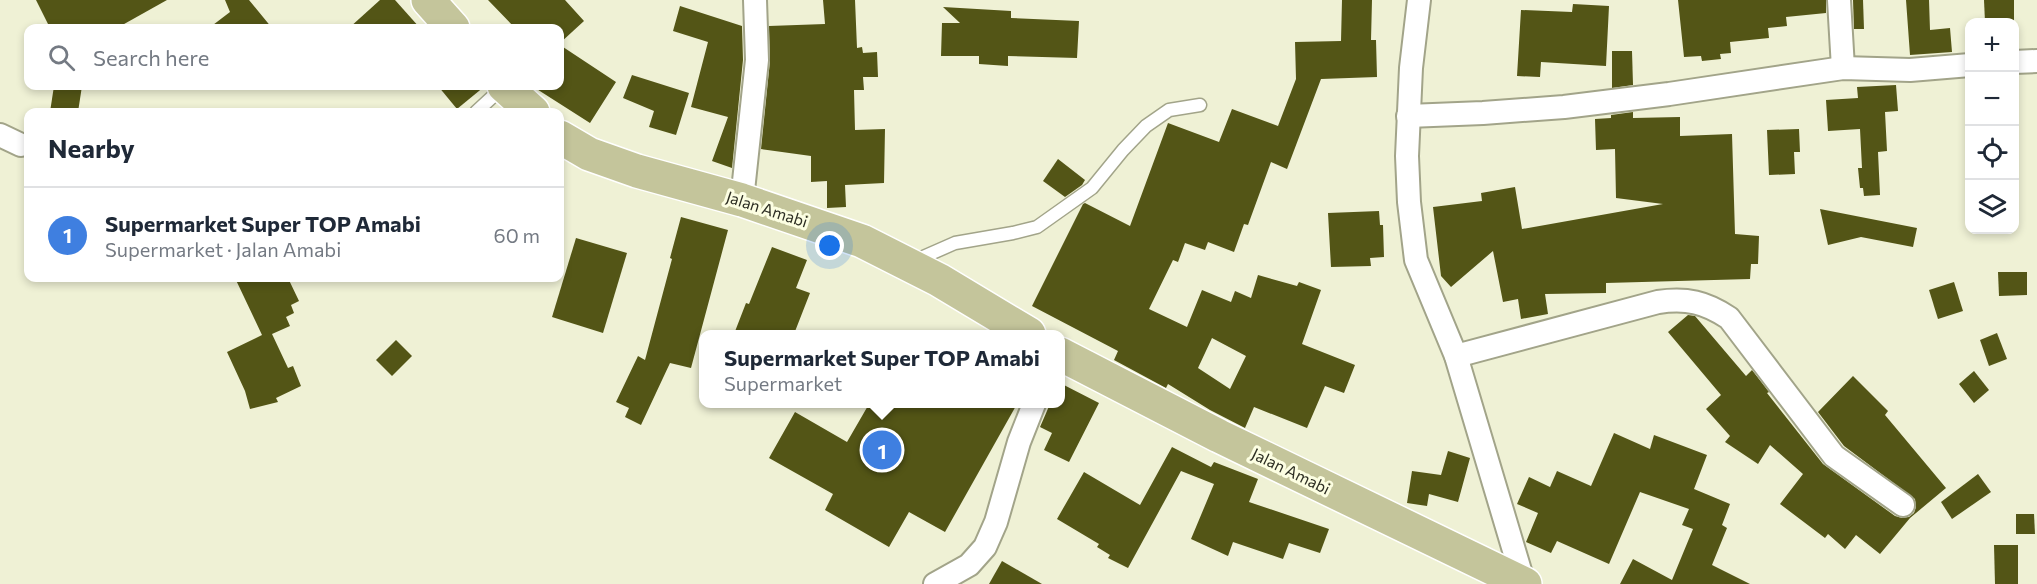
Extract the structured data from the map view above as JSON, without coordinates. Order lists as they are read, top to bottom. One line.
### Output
{"streets":{"main road":["Jalan Amabi"]},"page":{"map_buttons":["+","−"],"search":"Search here","heading":"Nearby","list":[{"mark":"1","name":"Supermarket Super TOP Amabi","note":"Supermarket · Jalan Amabi","value":"60 m"}],"popup":["Supermarket Super TOP Amabi","Supermarket"],"pins":"1"}}
